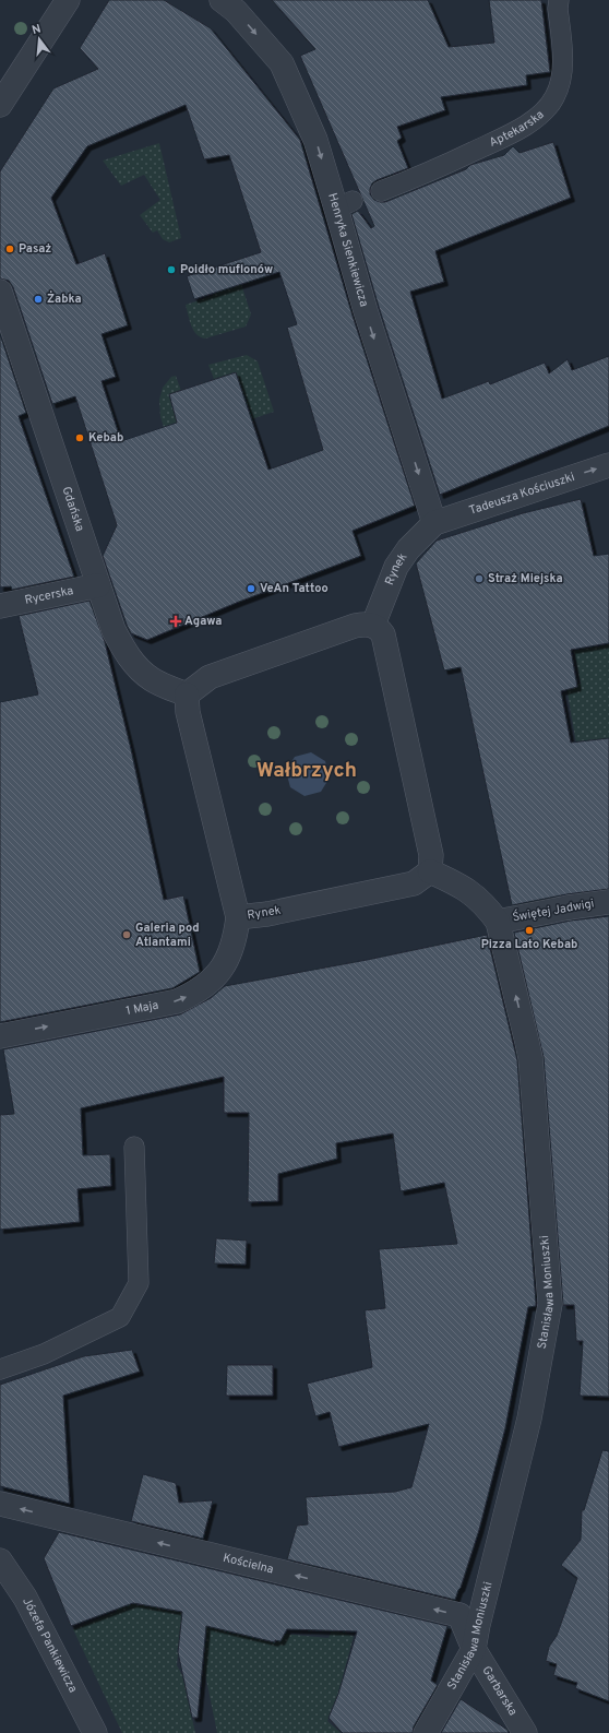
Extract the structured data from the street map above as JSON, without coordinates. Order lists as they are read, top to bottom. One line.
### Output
{"streets":{"street":["Henryka Sienkiewicza","Tadeusza Kościuszki","Gdańska","Rynek","Rycerska","Świętej Jadwigi","1 Maja","Stanisława Moniuszki","Kościelna","Józefa Pankiewicza","Garbarska"],"lane":["Aptekarska"]},"crossings":[["Henryka Sienkiewicza","Tadeusza Kościuszki"],["Henryka Sienkiewicza","Rynek"],["Tadeusza Kościuszki","Rynek"],["Gdańska","Rynek"],["Gdańska","Rycerska"],["Rynek","1 Maja"],["Rynek","Stanisława Moniuszki"],["Świętej Jadwigi","Stanisława Moniuszki"],["Stanisława Moniuszki","Kościelna"],["Stanisława Moniuszki","Garbarska"],["Kościelna","Garbarska"]],"one_way":["Henryka Sienkiewicza","Tadeusza Kościuszki","1 Maja","Stanisława Moniuszki","Kościelna"],"districts":["Wałbrzych"],"places":{"other":["Pasaż","Poidło muflonów","Żabka","Kebab","Straż Miejska","VeAn Tattoo","Pizza Lato Kebab","Galeria pod Atlantami"],"health":["Agawa"]},"north":"top"}
